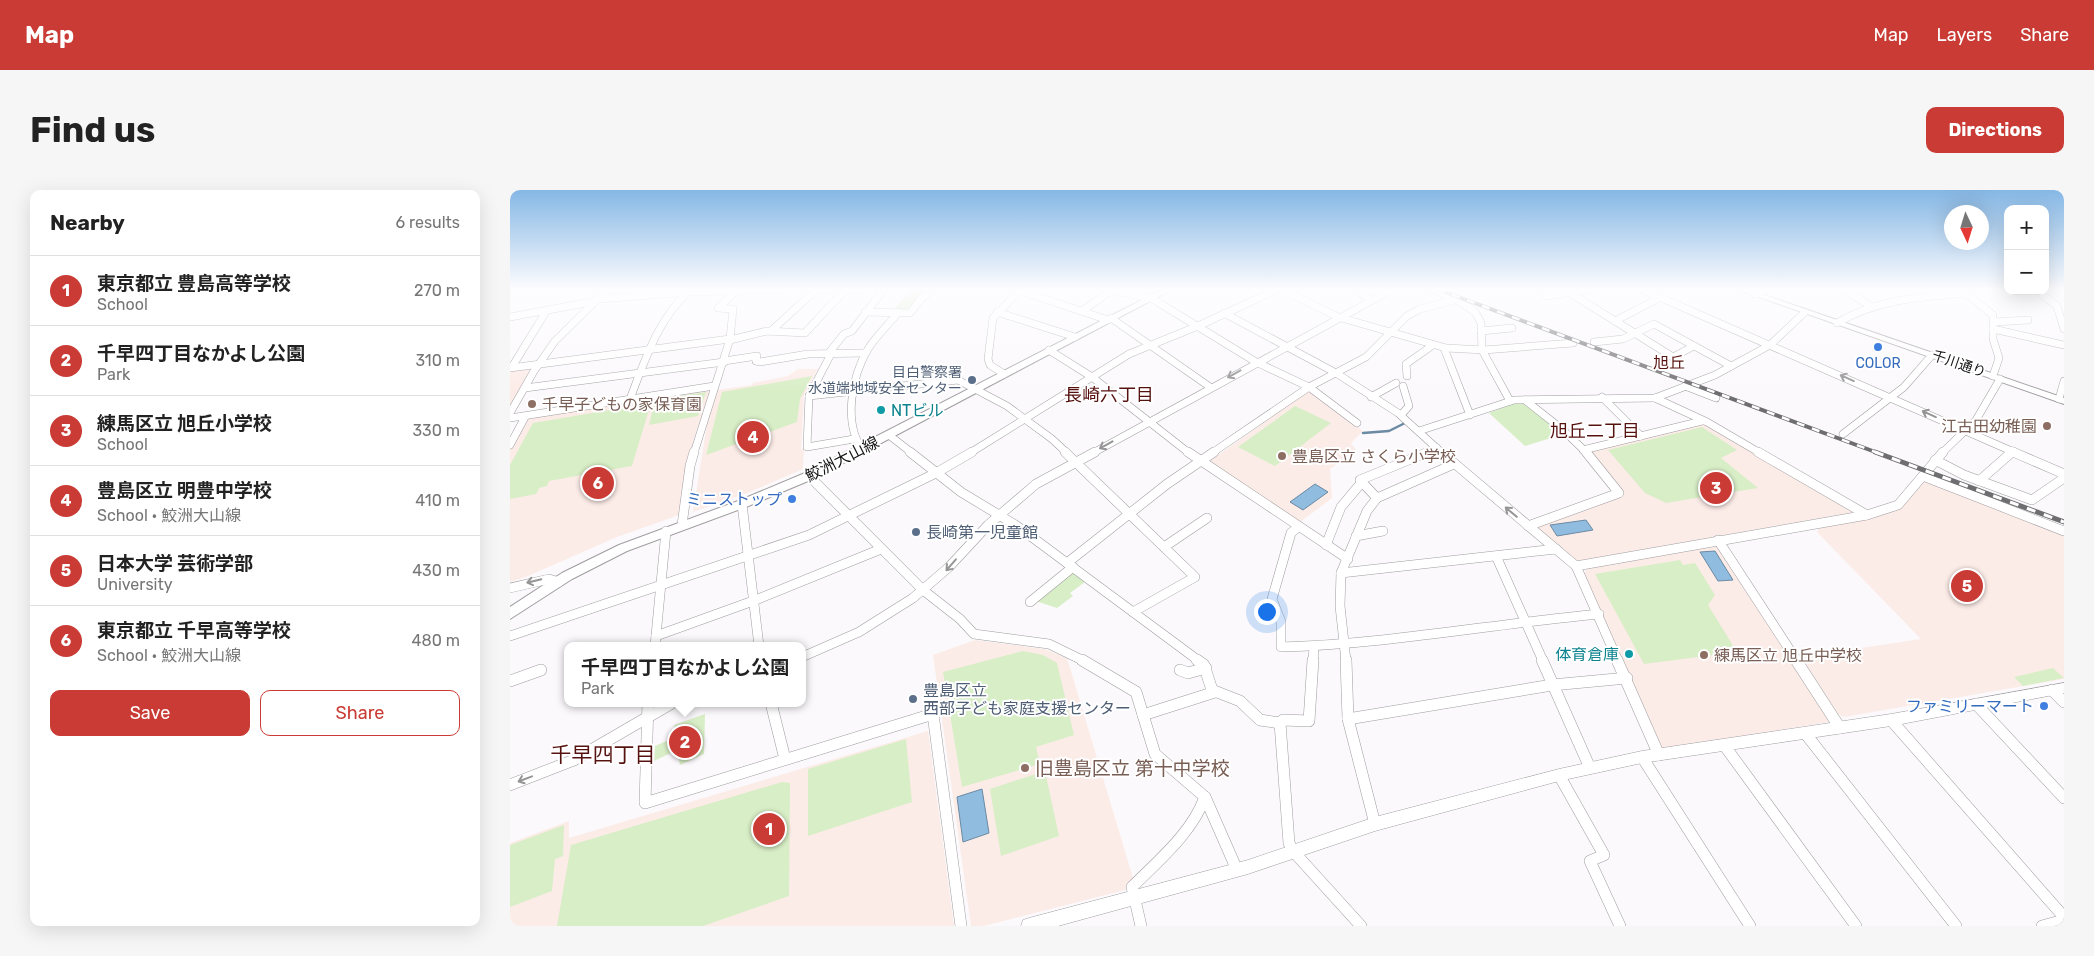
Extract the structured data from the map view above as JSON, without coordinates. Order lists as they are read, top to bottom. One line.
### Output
{"streets":{"main road":["千川通り","鮫洲大山線"]},"districts":["旭丘","長崎六丁目","旭丘二丁目","千早四丁目"],"places":["COLOR","目白警察署 水道端地域安全センター","千早子どもの家保育園","NTビル","江古田幼稚園","豊島区立 さくら小学校","ミニストップ","長崎第一児童館","体育倉庫","練馬区立 旭丘中学校","豊島区立 西部子ども家庭支援センター","ファミリーマート","旧豊島区立 第十中学校"],"north":"bottom","page":{"header":"Map","nav":["Map","Layers","Share"],"buttons":["Directions",["Save","Share"]],"title":"Find us","heading":["Nearby","6 results"],"map_buttons":["+","−"],"list":[{"mark":"1","name":"東京都立 豊島高等学校","note":"School","value":"270 m"},{"mark":"2","name":"千早四丁目なかよし公園","note":"Park","value":"310 m"},{"mark":"3","name":"練馬区立 旭丘小学校","note":"School","value":"330 m"},{"mark":"4","name":"豊島区立 明豊中学校","note":"School · 鮫洲大山線","value":"410 m"},{"mark":"5","name":"日本大学 芸術学部","note":"University","value":"430 m"},{"mark":"6","name":"東京都立 千早高等学校","note":"School · 鮫洲大山線","value":"480 m"}],"pins":["4","6","3","5","2","1"],"popup":["千早四丁目なかよし公園","Park"]}}
